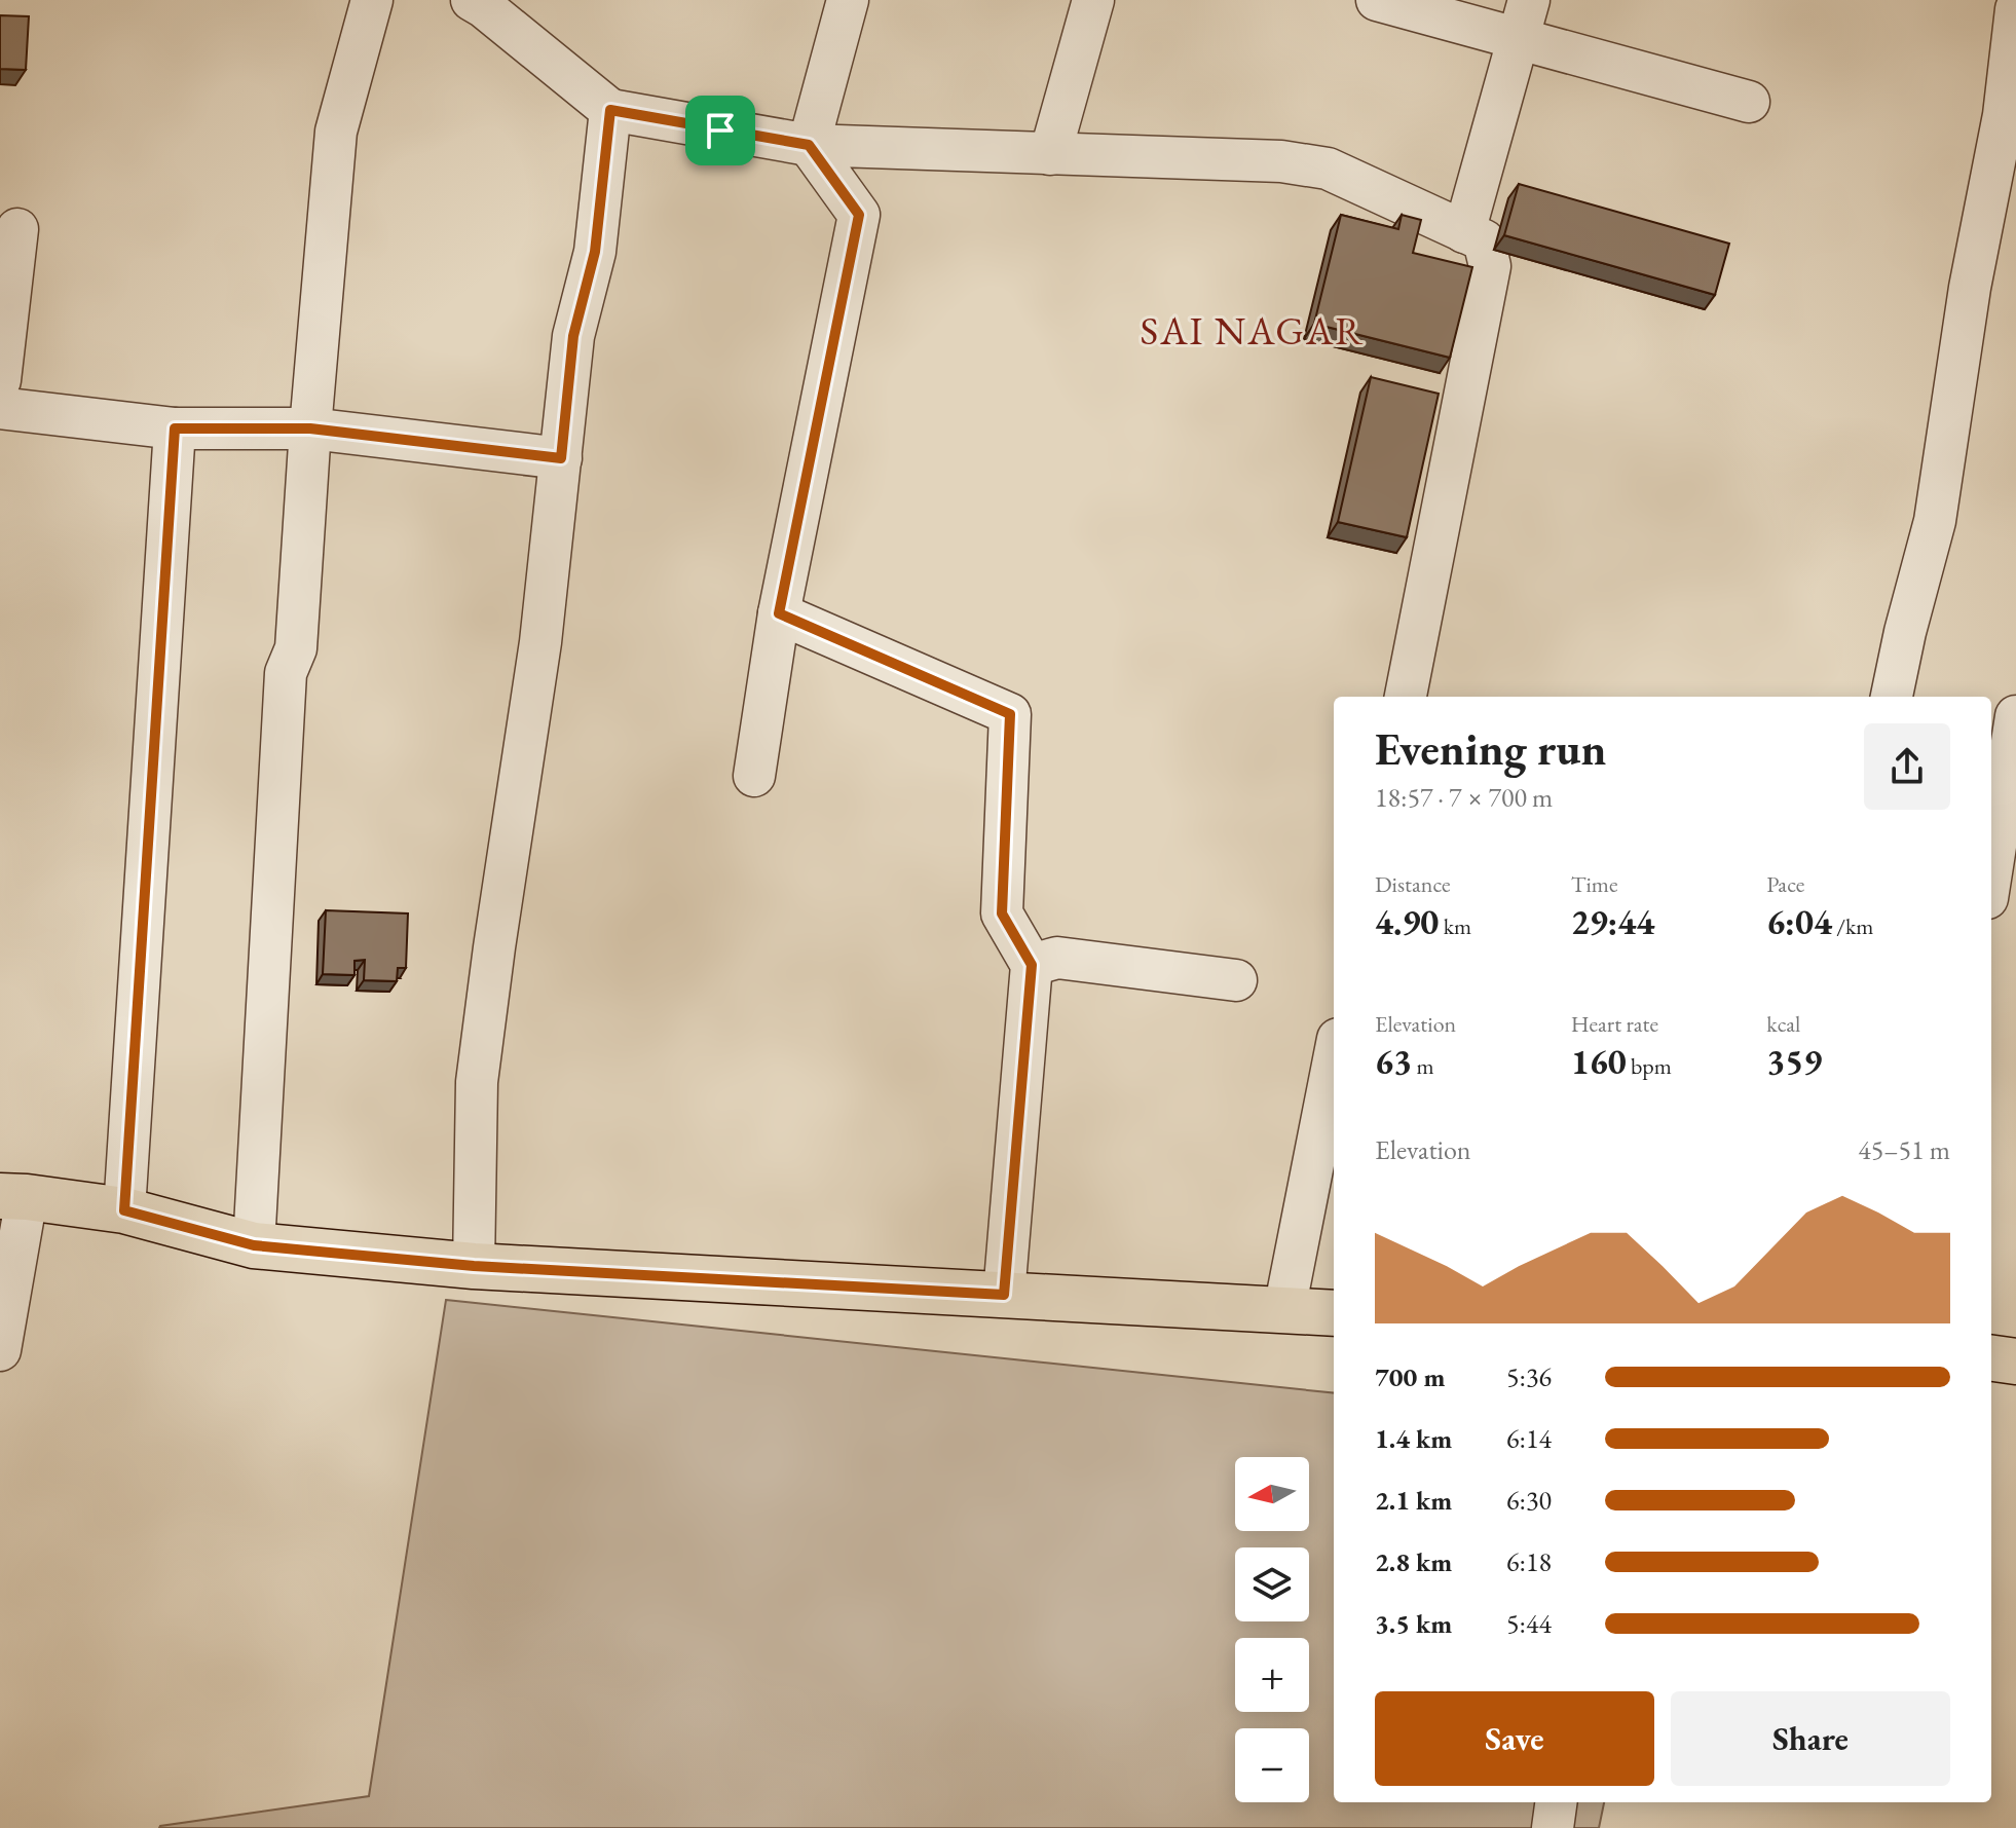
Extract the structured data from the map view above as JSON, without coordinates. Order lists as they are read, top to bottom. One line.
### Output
{"districts":["SAI NAGAR"],"north":"left","page":{"heading":["Evening run","18:57 · 7 × 700 m"],"stats":[["Distance","4.90 km"],["Time","29:44"],["Pace","6:04 /km"],["Elevation","63 m"],["Heart rate","160 bpm"],["kcal","359"]],"chart":["Elevation","45–51 m"],"list":[{"name":"700 m","note":"5:36"},{"name":"1.4 km","note":"6:14"},{"name":"2.1 km","note":"6:30"},{"name":"2.8 km","note":"6:18"},{"name":"3.5 km","note":"5:44"}],"map_buttons":["+","−"],"buttons":["Save","Share"]}}
